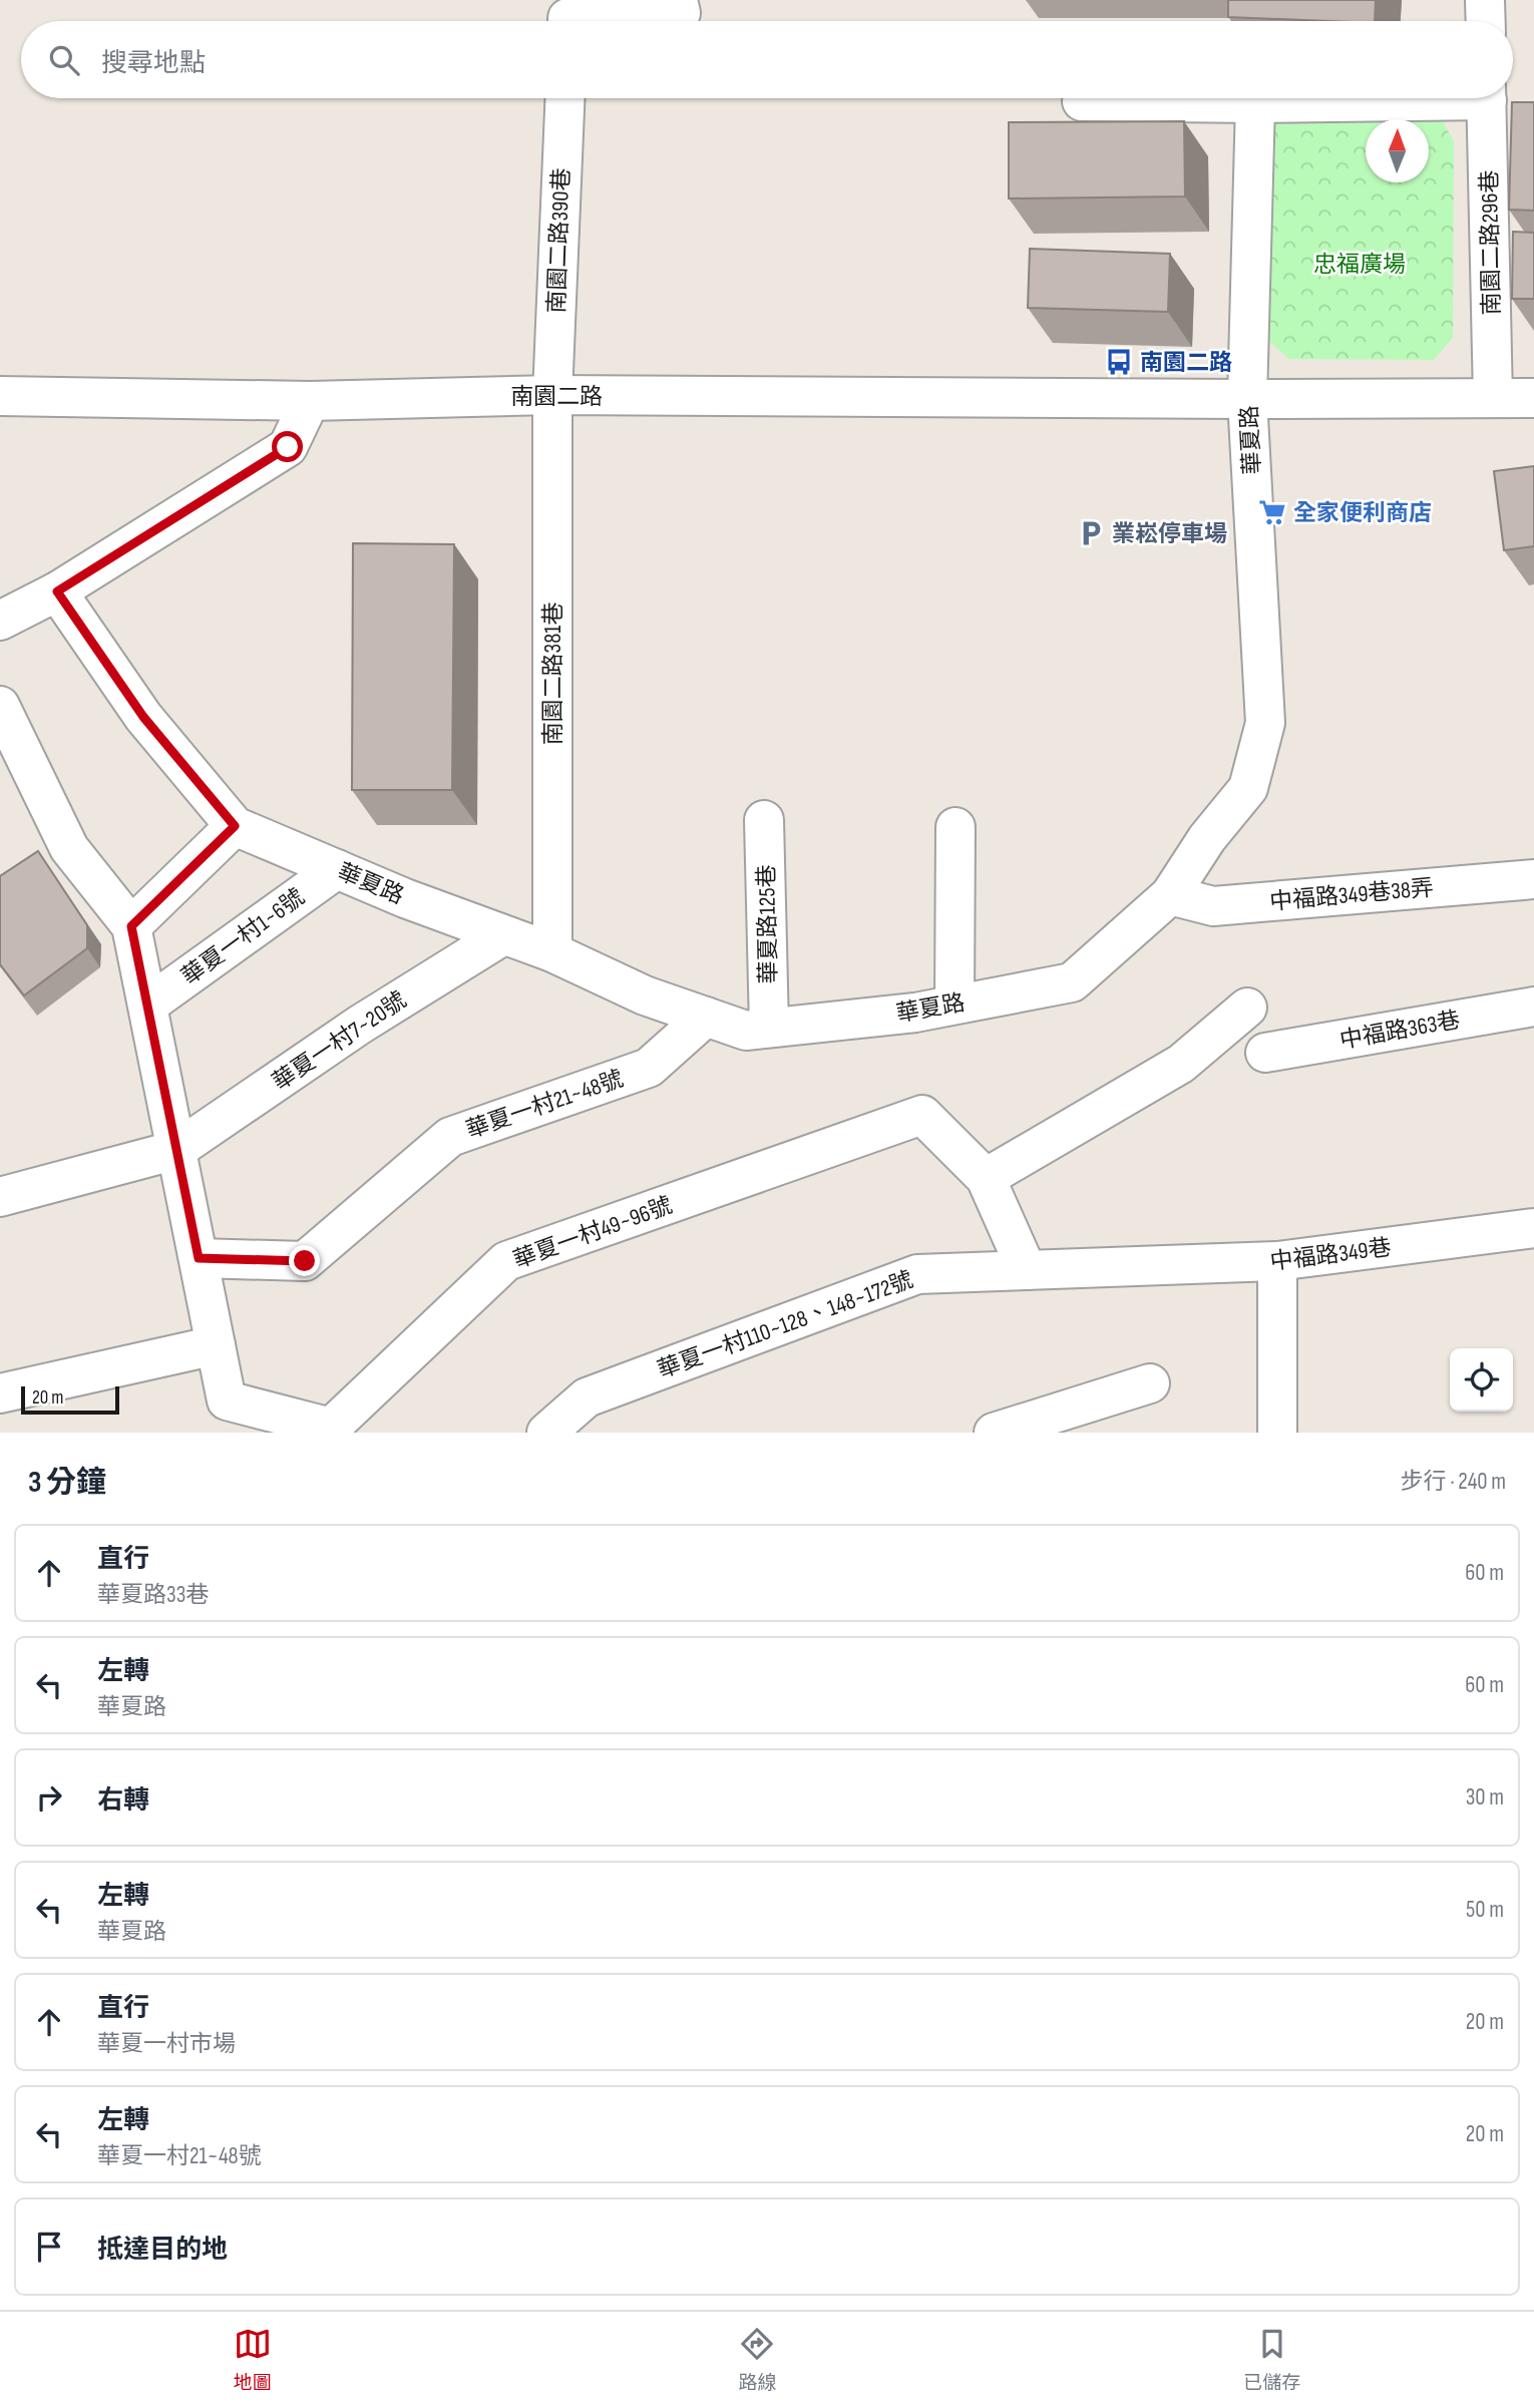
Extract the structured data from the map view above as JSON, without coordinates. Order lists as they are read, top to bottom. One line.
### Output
{"streets":{"street":["南園二路390巷","南園二路296巷","南園二路","華夏路","南園二路381巷","中福路349巷38弄","華夏路125巷","華夏一村1~6號","中福路363巷","華夏一村7~20號","華夏一村21~48號","華夏一村49~96號","中福路349巷","華夏一村110~128、148~172號"]},"crossings":[["南園二路390巷","南園二路"],["南園二路390巷","南園二路381巷"],["南園二路296巷","南園二路"],["南園二路","華夏路"],["南園二路","南園二路381巷"],["華夏路","南園二路381巷"],["華夏路","中福路349巷38弄"],["華夏路","華夏路125巷"],["華夏路","華夏一村1~6號"],["華夏路","華夏一村7~20號"],["華夏路","華夏一村21~48號"],["中福路349巷","華夏一村110~128、148~172號"]],"parks":["忠福廣場"],"places":{"bus stop":["南園二路"],"supermarket":["全家便利商店"],"parking":["業崧停車場"]},"scale_bar":"20 m","north":"top","page":{"search":"搜尋地點","scale":"20 m","heading":["3 分鐘","步行 · 240 m"],"list":[["直行","華夏路33巷","60 m"],["左轉","華夏路","60 m"],["右轉","30 m"],["左轉","華夏路","50 m"],["直行","華夏一村市場","20 m"],["左轉","華夏一村21~48號","20 m"],"抵達目的地"],"nav":["地圖","路線","已儲存"]}}
